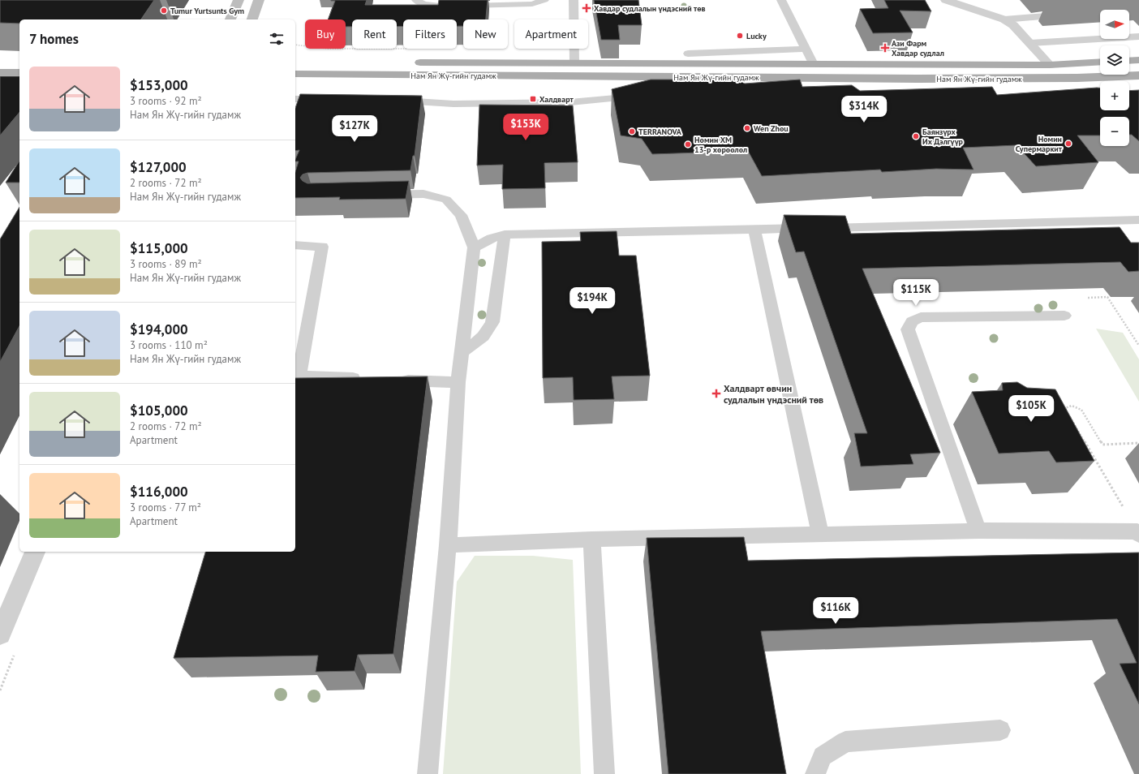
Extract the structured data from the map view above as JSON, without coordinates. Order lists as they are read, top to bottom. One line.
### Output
{"streets":{"main road":["Нам Ян Жү-гийн гудамж"]},"places":{"health":["Хавдар судлалын үндэсний төв","Ази Фарм Хавдар судлал","Халдварт өвчин судлалын үндэсний төв"],"other":["Tumur Yurtsunts Gym","Lucky","Wen Zhou","TERRANOVA","Баянзүрх Их Дэлгүүр","Номин Супермаркит","Номин ХМ 13-р хороолол"],"transit":["Халдварт"]},"north":"right","page":{"map_buttons":["+","−"],"chip":["Buy","Rent","Filters","New","Apartment"],"heading":"7 homes","list":[{"name":"$153,000","note":"3 rooms · 92 m² · Нам Ян Жү-гийн гудамж"},{"name":"$127,000","note":"2 rooms · 72 m² · Нам Ян Жү-гийн гудамж"},{"name":"$115,000","note":"3 rooms · 89 m² · Нам Ян Жү-гийн гудамж"},{"name":"$194,000","note":"3 rooms · 110 m² · Нам Ян Жү-гийн гудамж"},{"name":"$105,000","note":"2 rooms · 72 m² · Apartment"},{"name":"$116,000","note":"3 rooms · 77 m² · Apartment"}],"price":["$314K","$153K","$127K","$115K","$194K","$105K","$116K"]}}
